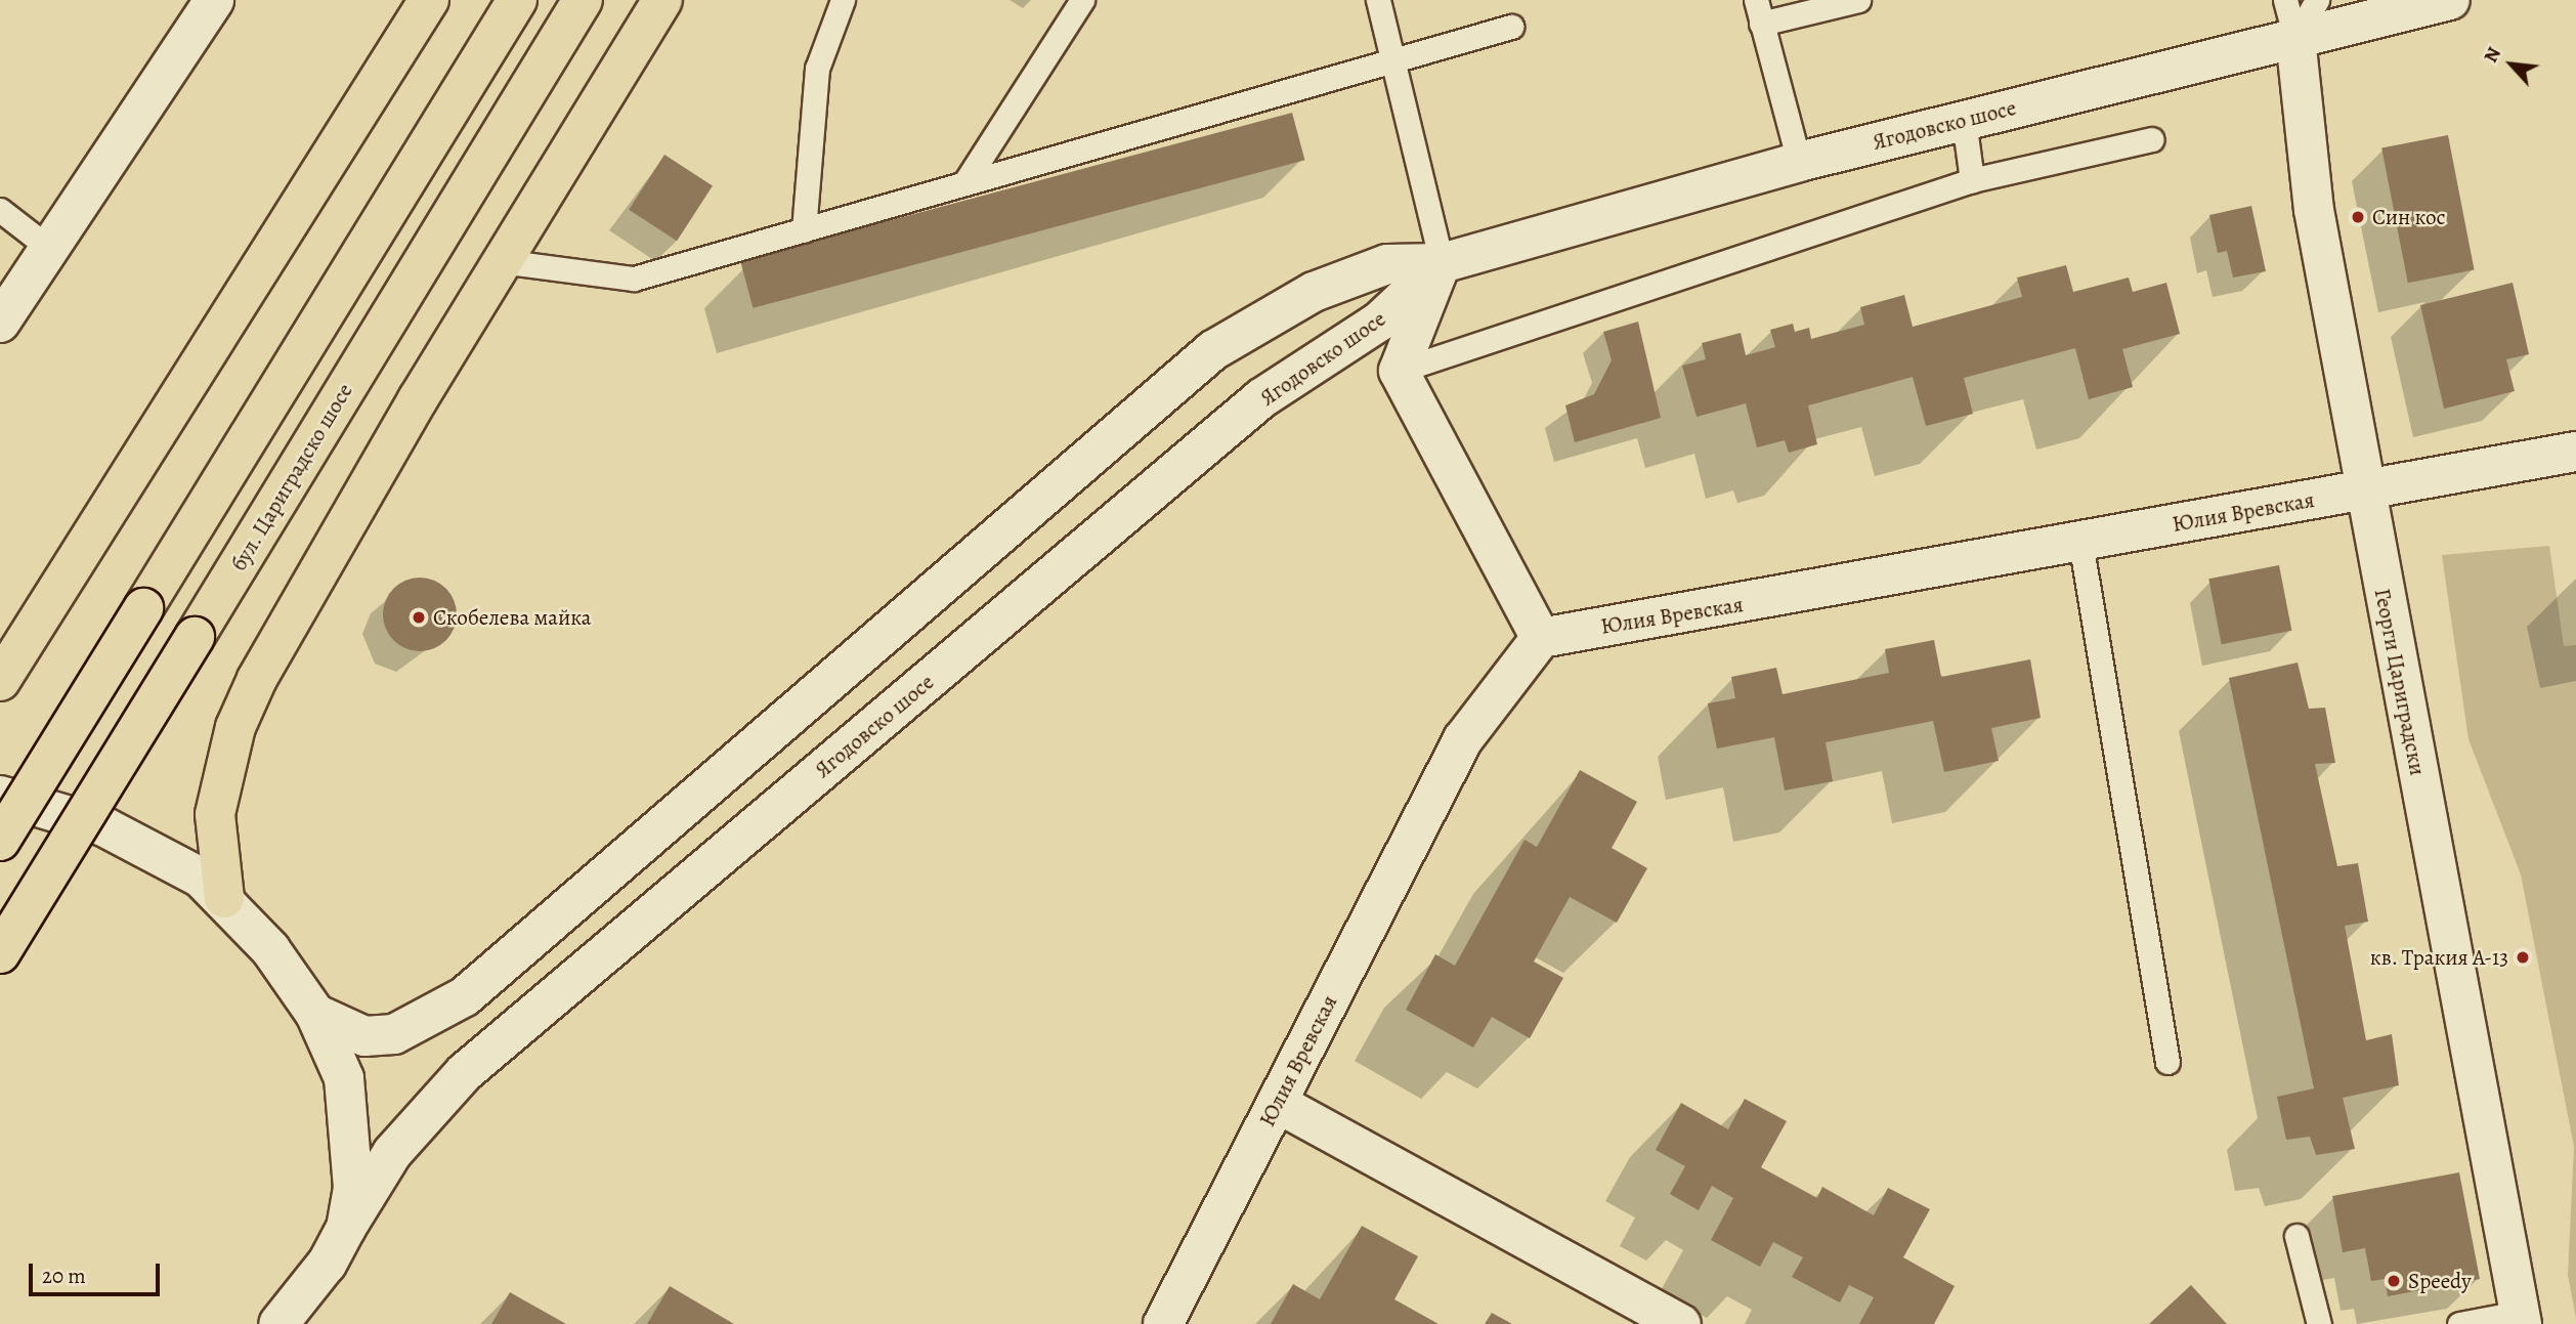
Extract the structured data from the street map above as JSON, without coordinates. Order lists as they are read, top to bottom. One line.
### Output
{"streets":{"main road":["бул. Цариградско шосе"],"street":["Ягодовско шосе","Юлия Вревская","Георги Цариградски"]},"crossings":[["Ягодовско шосе","Георги Цариградски"],["Юлия Вревская","Георги Цариградски"]],"places":["Син кос","Скобелева майка","кв. Тракия А-13","Speedy"],"scale_bar":"20 m","north":"top left"}
